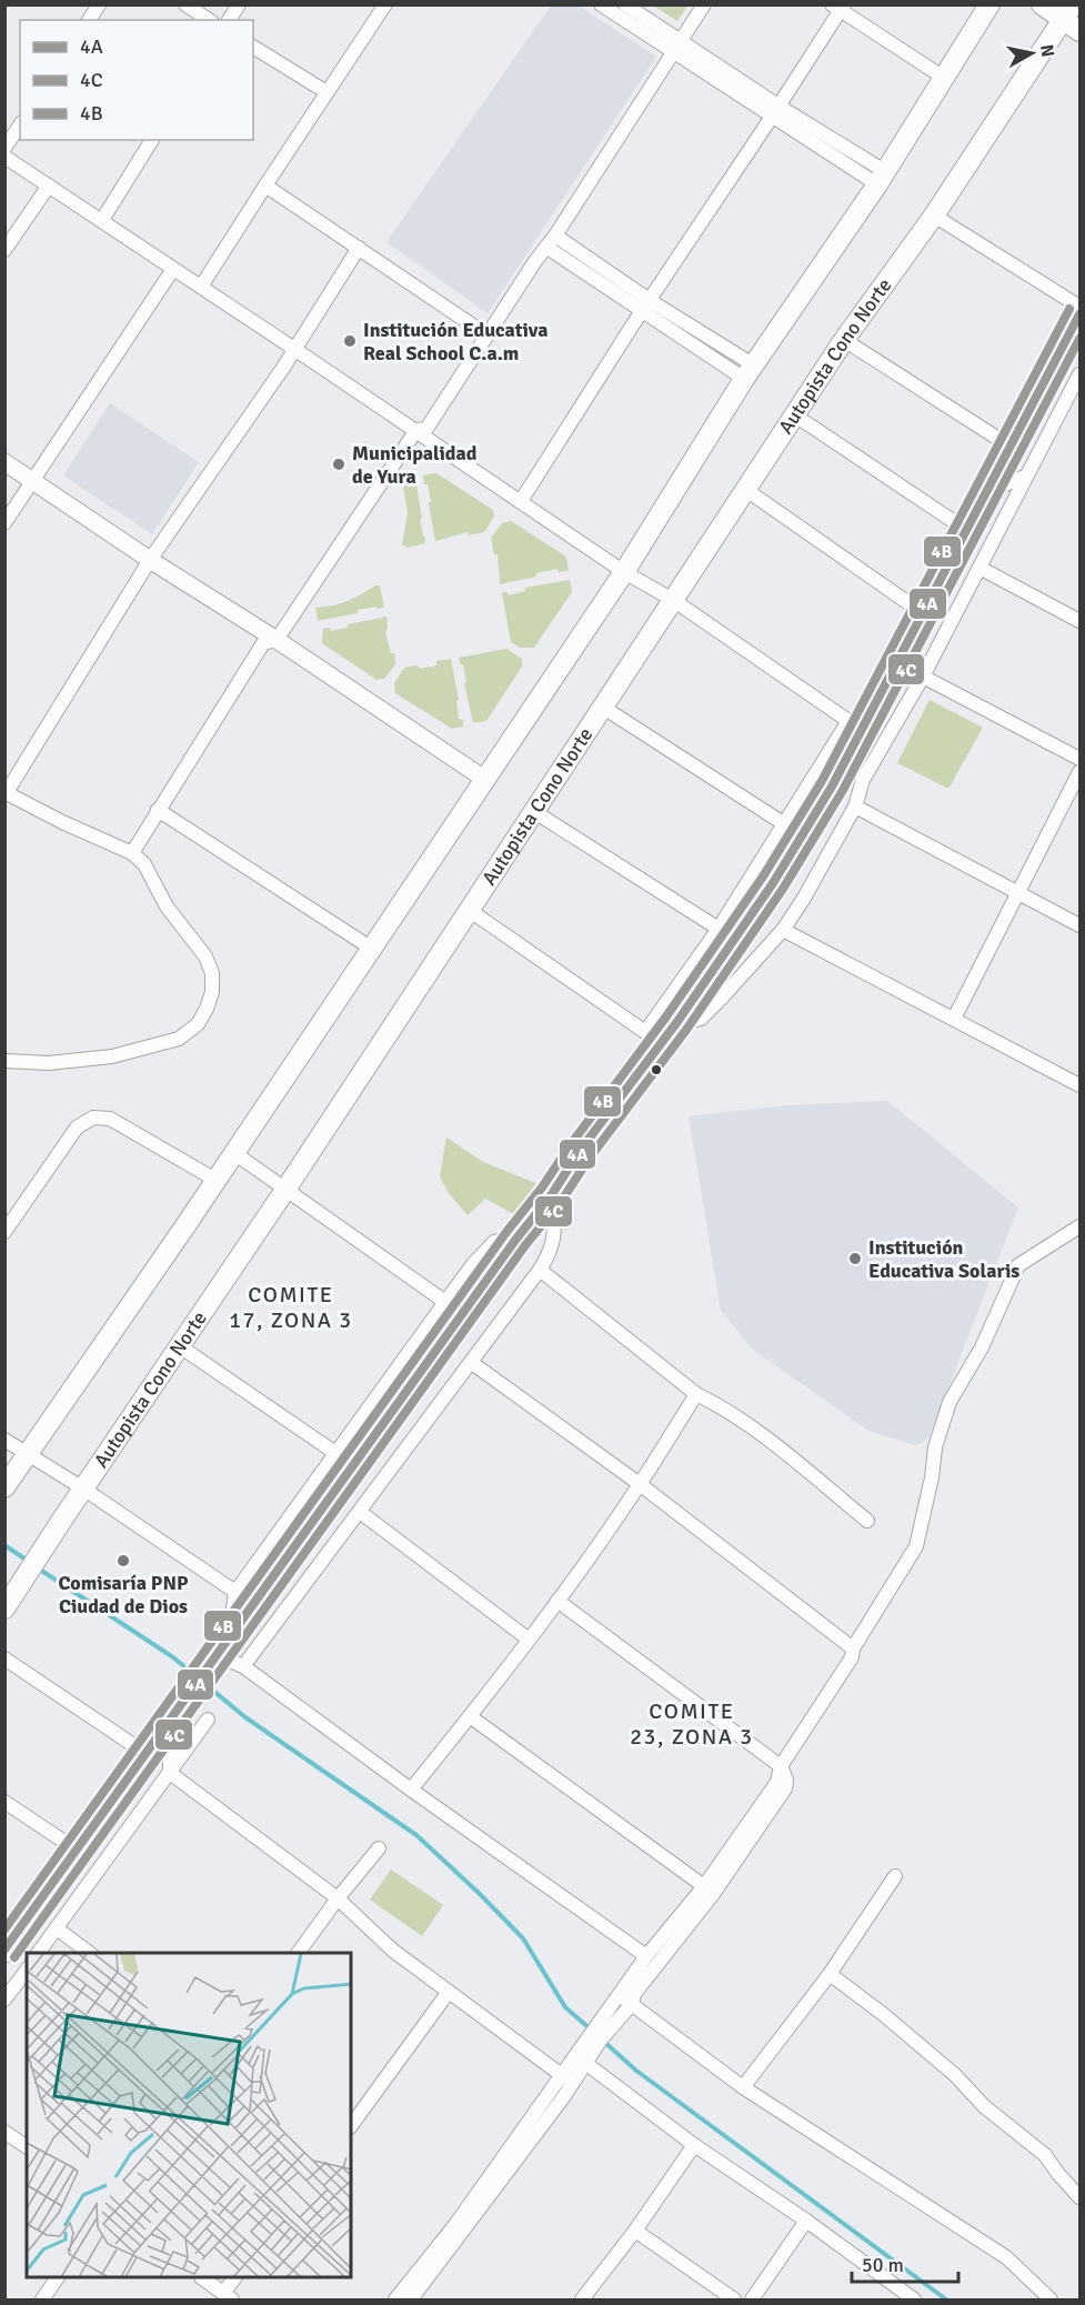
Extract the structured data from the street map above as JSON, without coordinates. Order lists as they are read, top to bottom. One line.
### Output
{"streets":{"main road":["Autopista Cono Norte"]},"districts":["COMITE 17, ZONA 3","COMITE 23, ZONA 3"],"places":["Institución Educativa Real School C.a.m","Municipalidad de Yura","Institución Educativa Solaris","Comisaría PNP Ciudad de Dios"],"lines":["transit line 4B","transit line 4A","transit line 4C"],"legend":["4A","4C","4B"],"scale_bar":"50 m","north":"right"}
